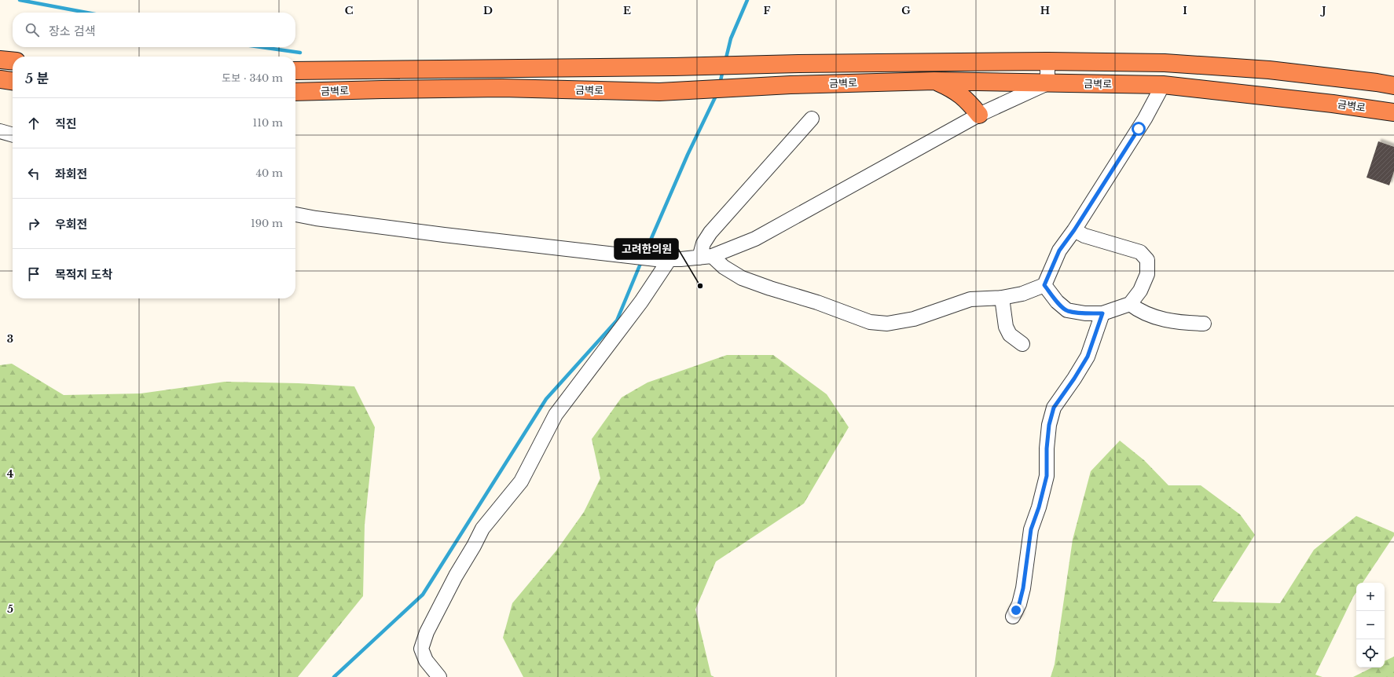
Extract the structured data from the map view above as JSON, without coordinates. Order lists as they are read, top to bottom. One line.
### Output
{"streets":{"highway":["금벽로"]},"places":["고려한의원"],"page":{"search":"장소 검색","heading":["5 분","도보 · 340 m"],"list":[["직진","110 m"],["좌회전","40 m"],["우회전","190 m"],"목적지 도착"],"map_buttons":["+","−"]},"grid":{"columns":["C","D","E","F","G","H","I","J"],"rows":["3","4","5"]}}
